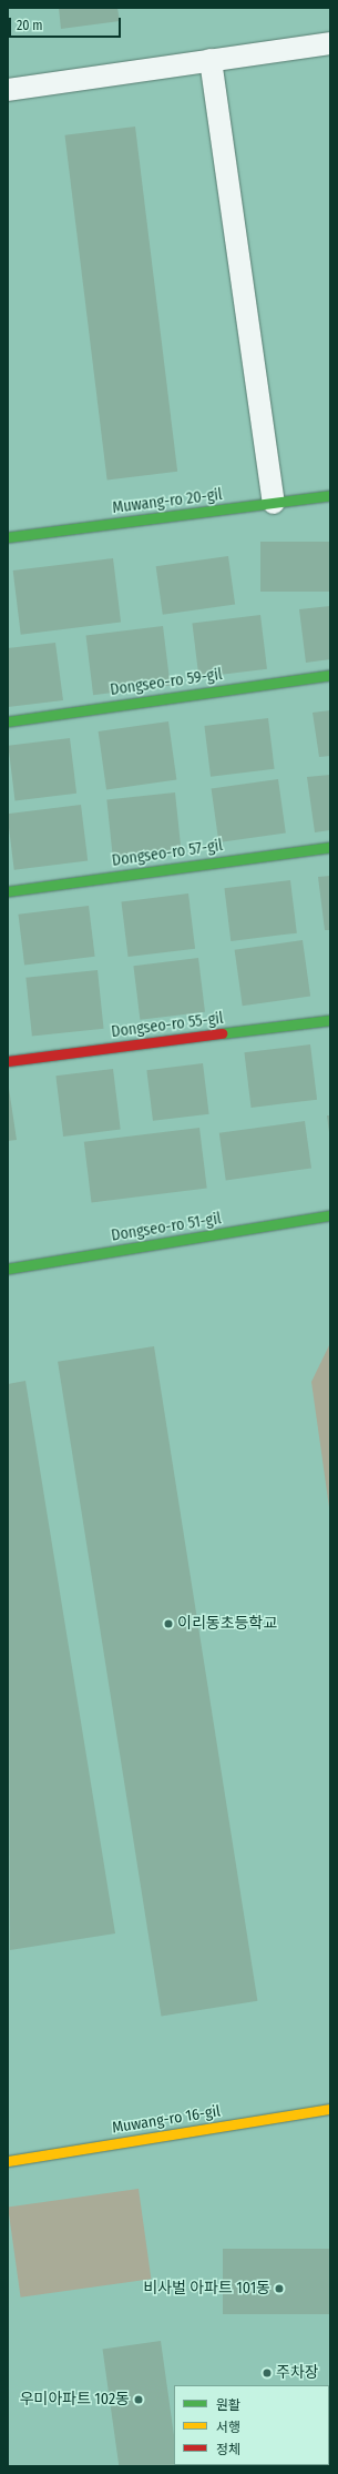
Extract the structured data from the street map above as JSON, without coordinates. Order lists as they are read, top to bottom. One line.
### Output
{"streets":{"street":["Muwang-ro 20-gil","Dongseo-ro 59-gil","Dongseo-ro 57-gil","Dongseo-ro 55-gil","Dongseo-ro 51-gil","Muwang-ro 16-gil"]},"places":["이리동초등학교","비사벌 아파트 101동","주차장","우미아파트 102동"],"legend":["원활","서행","정체"],"scale_bar":"20 m"}
